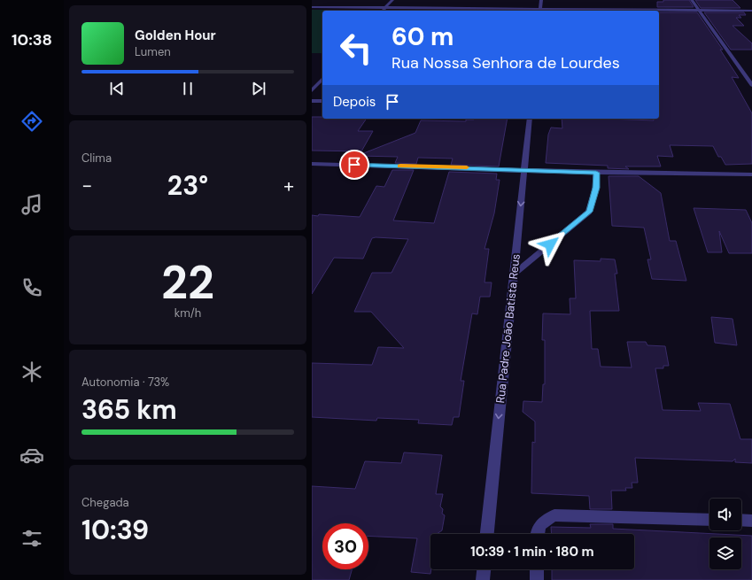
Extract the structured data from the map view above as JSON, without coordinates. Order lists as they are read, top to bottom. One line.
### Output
{"streets":{"street":["Rua Padre João Batista Reus"]},"one_way":["Rua Padre João Batista Reus"],"page":{"tabs":"10:38","turn":["60 m","Rua Nossa Senhora de Lourdes"],"song":["Golden Hour","Lumen"],"then":"Depois","tile":["Clima",["22","km/h"],["Autonomia · 73%","365 km"],["Chegada","10:39"]],"heat":["−","23°","+"],"limit":"30","trip":"10:39 · 1 min · 180 m"}}
